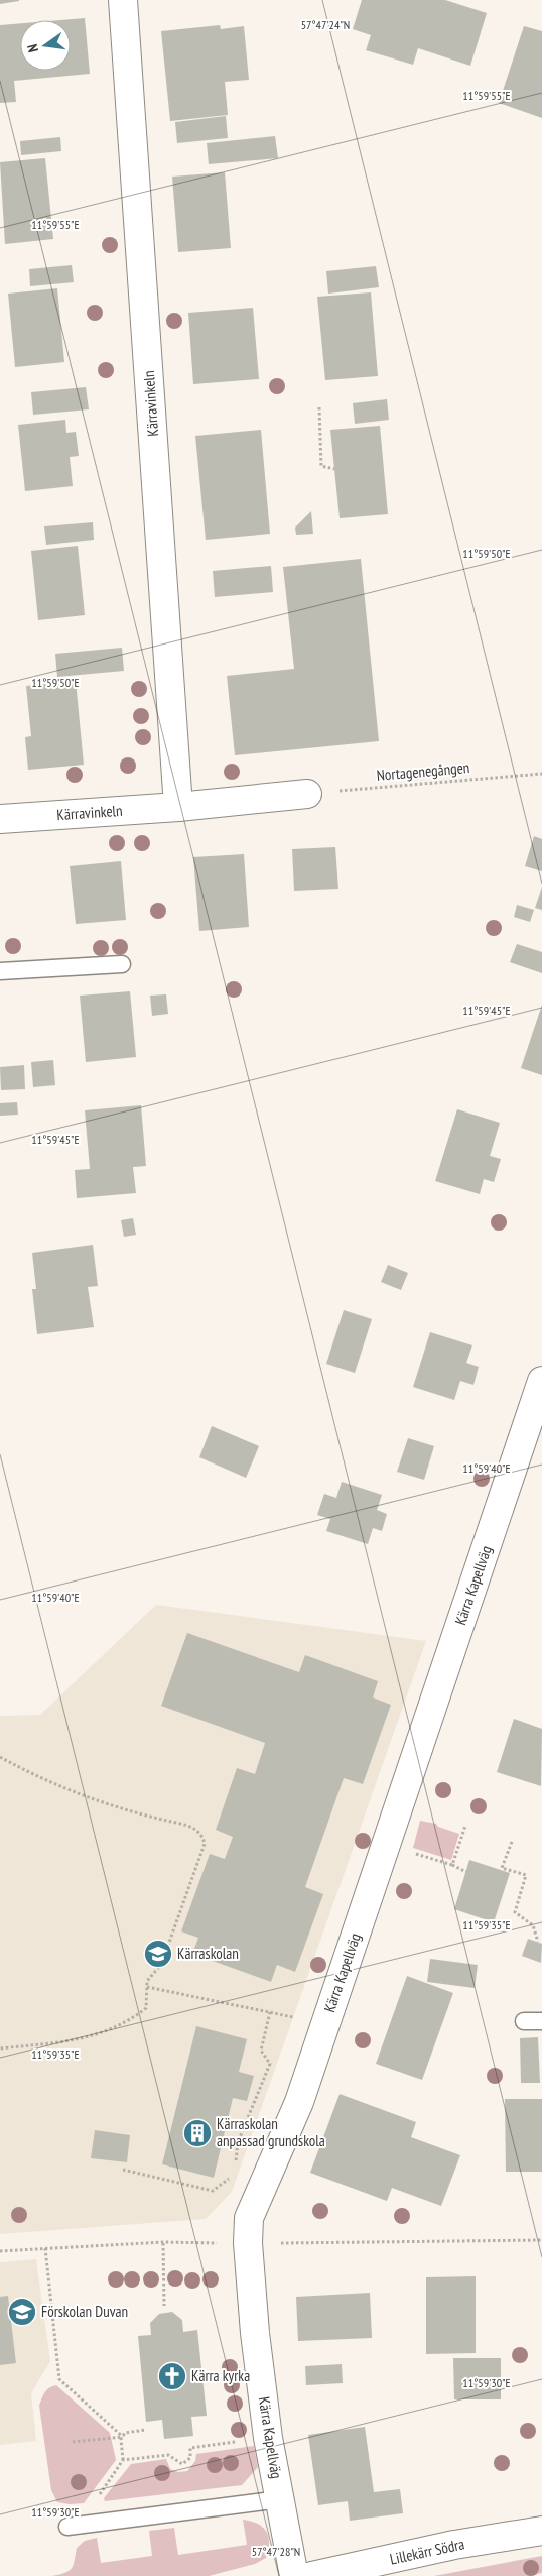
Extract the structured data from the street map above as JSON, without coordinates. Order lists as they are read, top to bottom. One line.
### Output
{"streets":{"street":["Kärravinkeln","Kärra Kapellväg","Lillekärr Södra"],"path":["Nortagenegången"]},"crossings":[["Kärravinkeln","Nortagenegången"]],"places":{"school or university":["Kärraskolan","Förskolan Duvan"],"building":["Kärraskolan anpassad grundskola"],"church":["Kärra kyrka"]},"north":"left","coordinates":["57°47'24\"N","11°59'55\"E","11°59'50\"E","11°59'45\"E","11°59'40\"E","11°59'35\"E","11°59'30\"E","57°47'28\"N"]}
